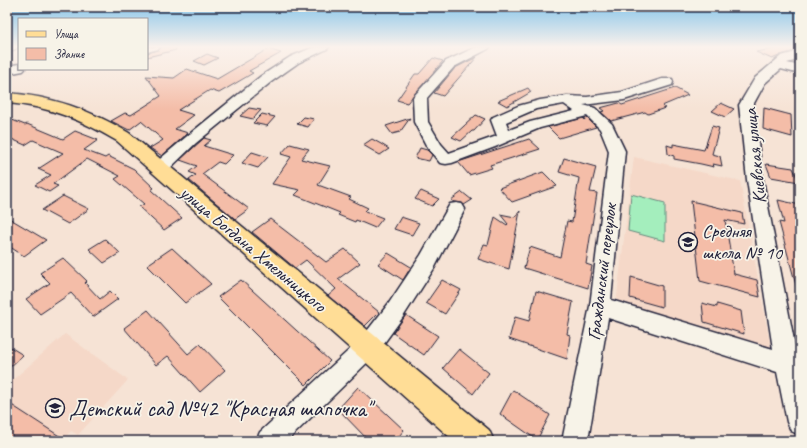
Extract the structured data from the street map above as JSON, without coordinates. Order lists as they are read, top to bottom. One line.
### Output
{"streets":{"main road":["улица Богдана Хмельницкого"],"street":["Киевская улица","Гражданский переулок"]},"places":{"school or university":["Средняя школа № 10","Детский сад №42 \"Красная шапочка\""]},"legend":["Улица","Здание"]}
